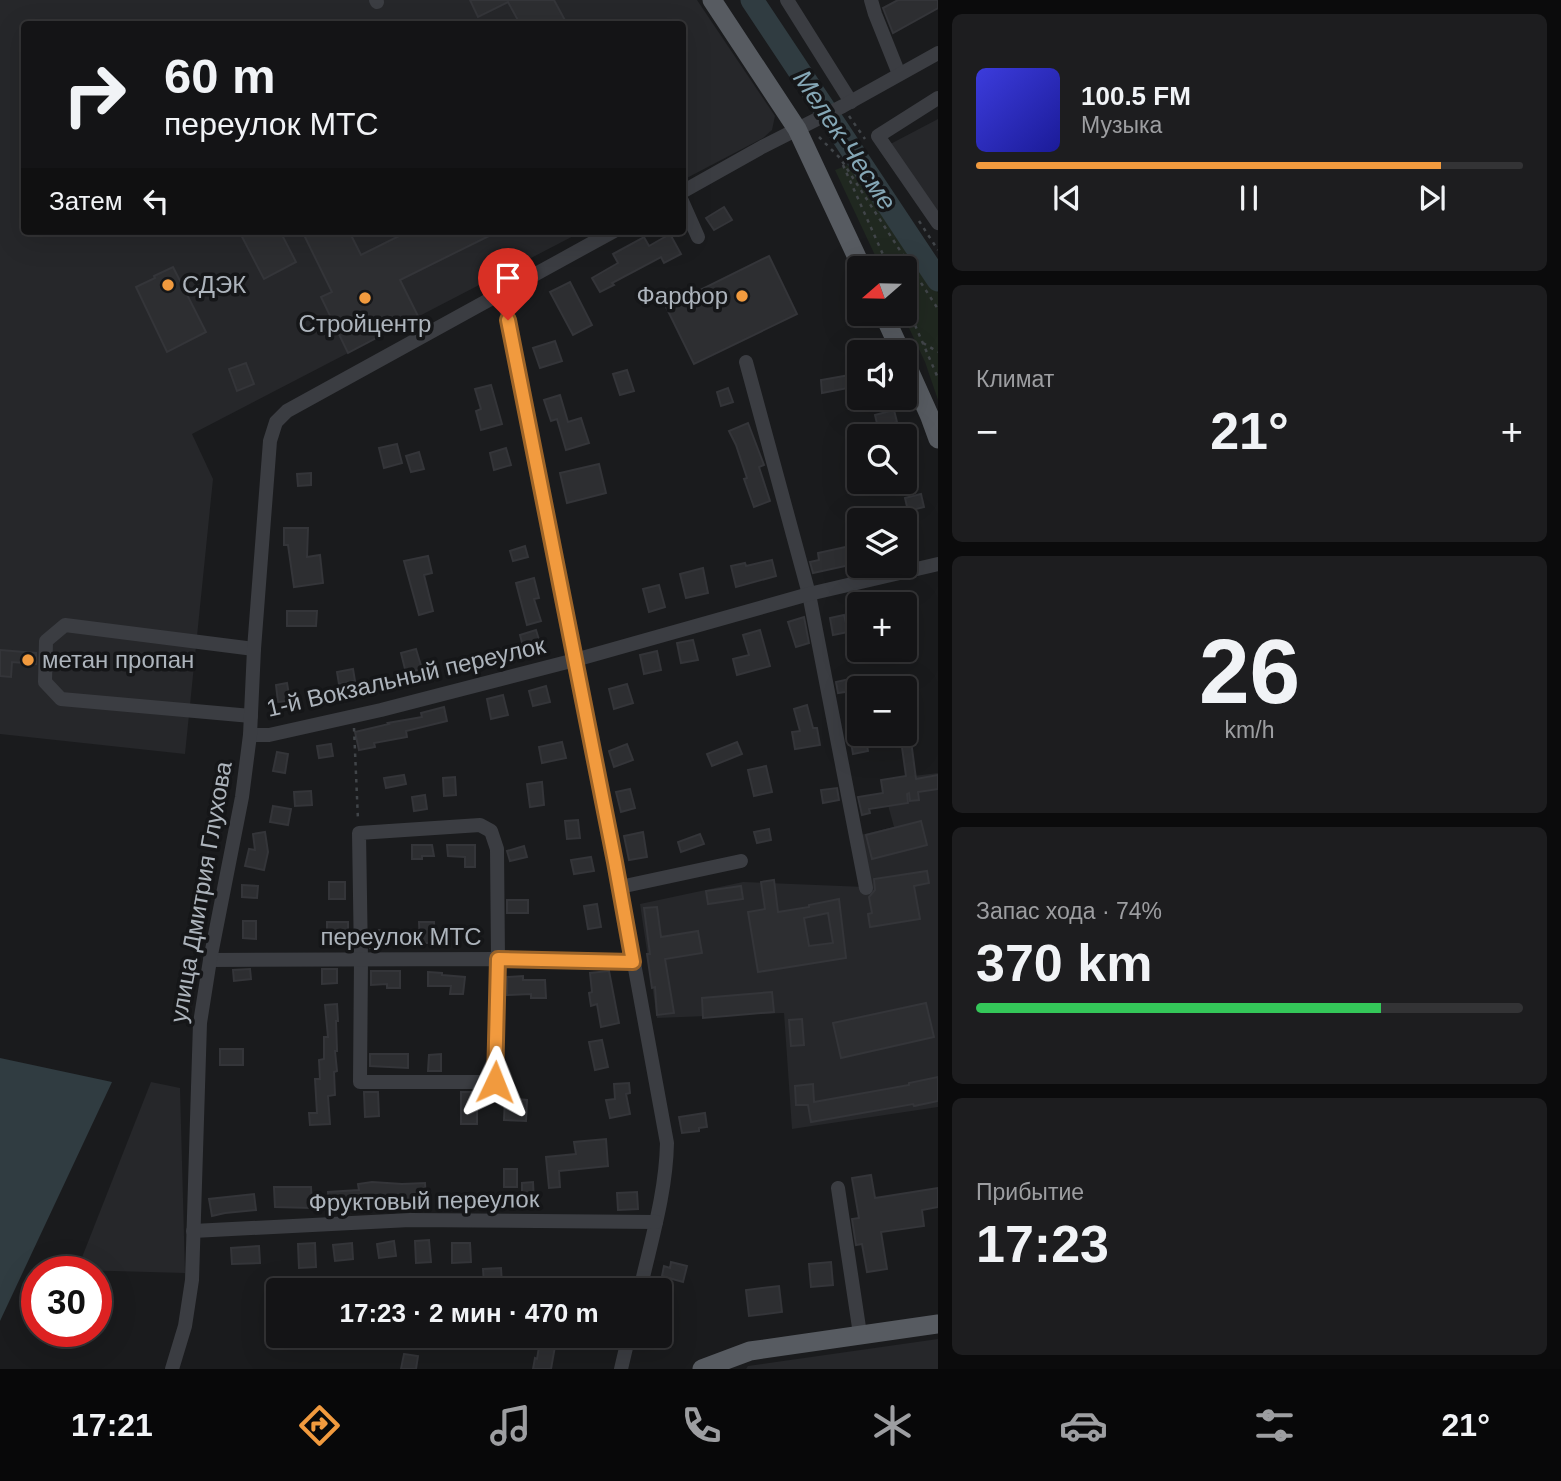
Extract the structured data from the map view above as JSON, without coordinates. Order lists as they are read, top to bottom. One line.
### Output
{"streets":{"street":["1-й Вокзальный переулок","улица Дмитрия Глухова","переулок МТС","Фруктовый переулок"]},"crossings":[["1-й Вокзальный переулок","улица Дмитрия Глухова"],["улица Дмитрия Глухова","переулок МТС"],["улица Дмитрия Глухова","Фруктовый переулок"]],"water":["Мелек-Чесме"],"places":["СДЭК","Фарфор","Стройцентр","метан пропан"],"north":"left","page":{"turn":["60 m","переулок МТС"],"song":["100.5 FM","Музыка"],"then":"Затем","map_buttons":["+","−"],"tile":["Климат",["26","km/h"],["Запас хода · 74%","370 km"],["Прибытие","17:23"]],"heat":["−","21°","+"],"limit":"30","trip":"17:23 · 2 мин · 470 m","tabs":["17:21","21°"]}}
